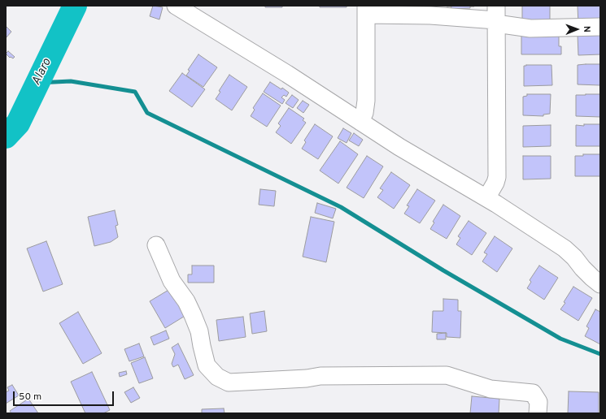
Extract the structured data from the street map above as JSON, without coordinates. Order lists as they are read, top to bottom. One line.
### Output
{"water":["Alaro"],"scale_bar":"50 m","north":"right"}
